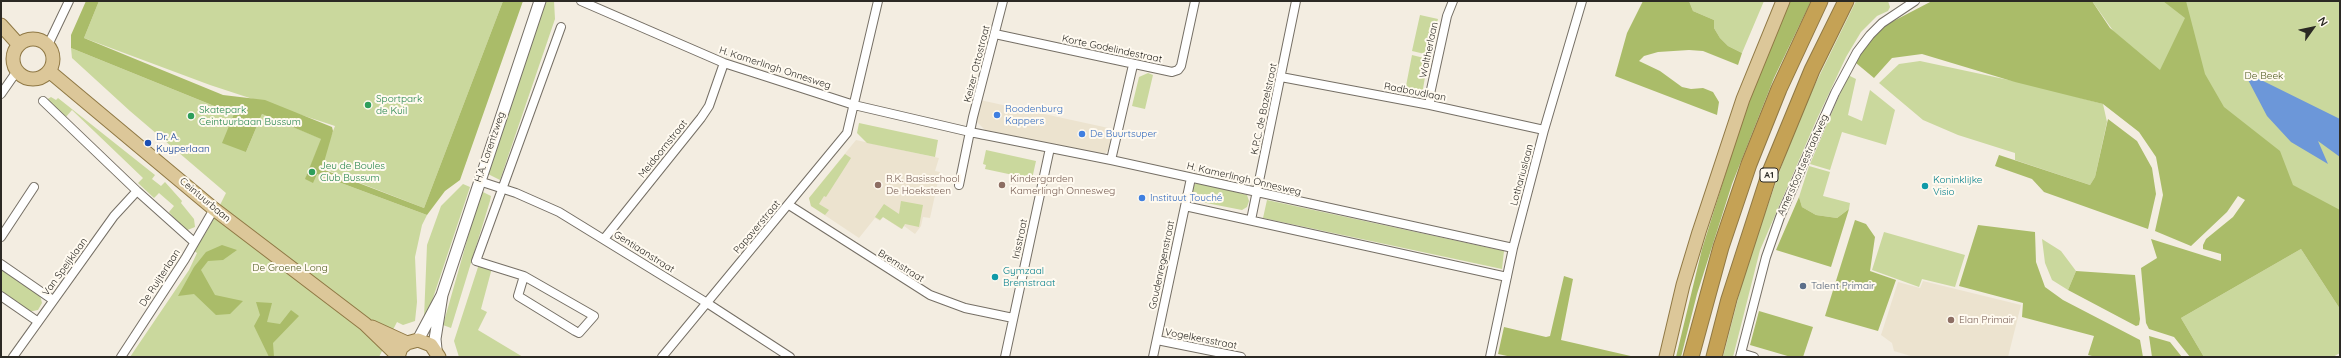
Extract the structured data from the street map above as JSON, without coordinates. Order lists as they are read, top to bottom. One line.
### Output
{"streets":{"highway":["A1"],"main road":["Ceintuurbaan"],"street":["Korte Godelindestraat","Waltherlaan","Keizer Ottostraat","H. Kamerlingh Onnesweg","Radboudlaan","K.P.C. de Bazelstraat","H.A. Lorentzweg","Meidoornstraat","Amersfoortsestraatweg","Lothariuslaan","Papaverstraat","Irisstraat","Gentiaanstraat","Goudenregenstraat","Bremstraat","Van Speijklaan","De Ruijterlaan","Vogelkersstraat"]},"crossings":[["Korte Godelindestraat","Keizer Ottostraat"],["Waltherlaan","Radboudlaan"],["Keizer Ottostraat","H. Kamerlingh Onnesweg"],["H. Kamerlingh Onnesweg","K.P.C. de Bazelstraat"],["H. Kamerlingh Onnesweg","Meidoornstraat"],["H. Kamerlingh Onnesweg","Lothariuslaan"],["H. Kamerlingh Onnesweg","Papaverstraat"],["H. Kamerlingh Onnesweg","Irisstraat"],["H. Kamerlingh Onnesweg","Goudenregenstraat"],["Radboudlaan","K.P.C. de Bazelstraat"],["Radboudlaan","Lothariuslaan"],["H.A. Lorentzweg","Ceintuurbaan"],["H.A. Lorentzweg","Gentiaanstraat"],["Meidoornstraat","Gentiaanstraat"],["Ceintuurbaan","De Ruijterlaan"],["Papaverstraat","Gentiaanstraat"],["Papaverstraat","Bremstraat"],["Irisstraat","Bremstraat"],["Goudenregenstraat","Vogelkersstraat"]],"parks":["De Beek","De Groene Long"],"places":["Sportpark de Kuil","Roodenburg Kappers","Skatepark Ceintuurbaan Bussum","De Buurtsuper","Dr. A. Kuyperlaan","Jeu de Boules Club Bussum","R.K. Basisschool De Hoeksteen","Kindergarden Kamerlingh Onnesweg","Koninklijke Visio","Instituut Touché","Gymzaal Bremstraat","Talent Primair","Elan Primair"],"north":"top right"}
